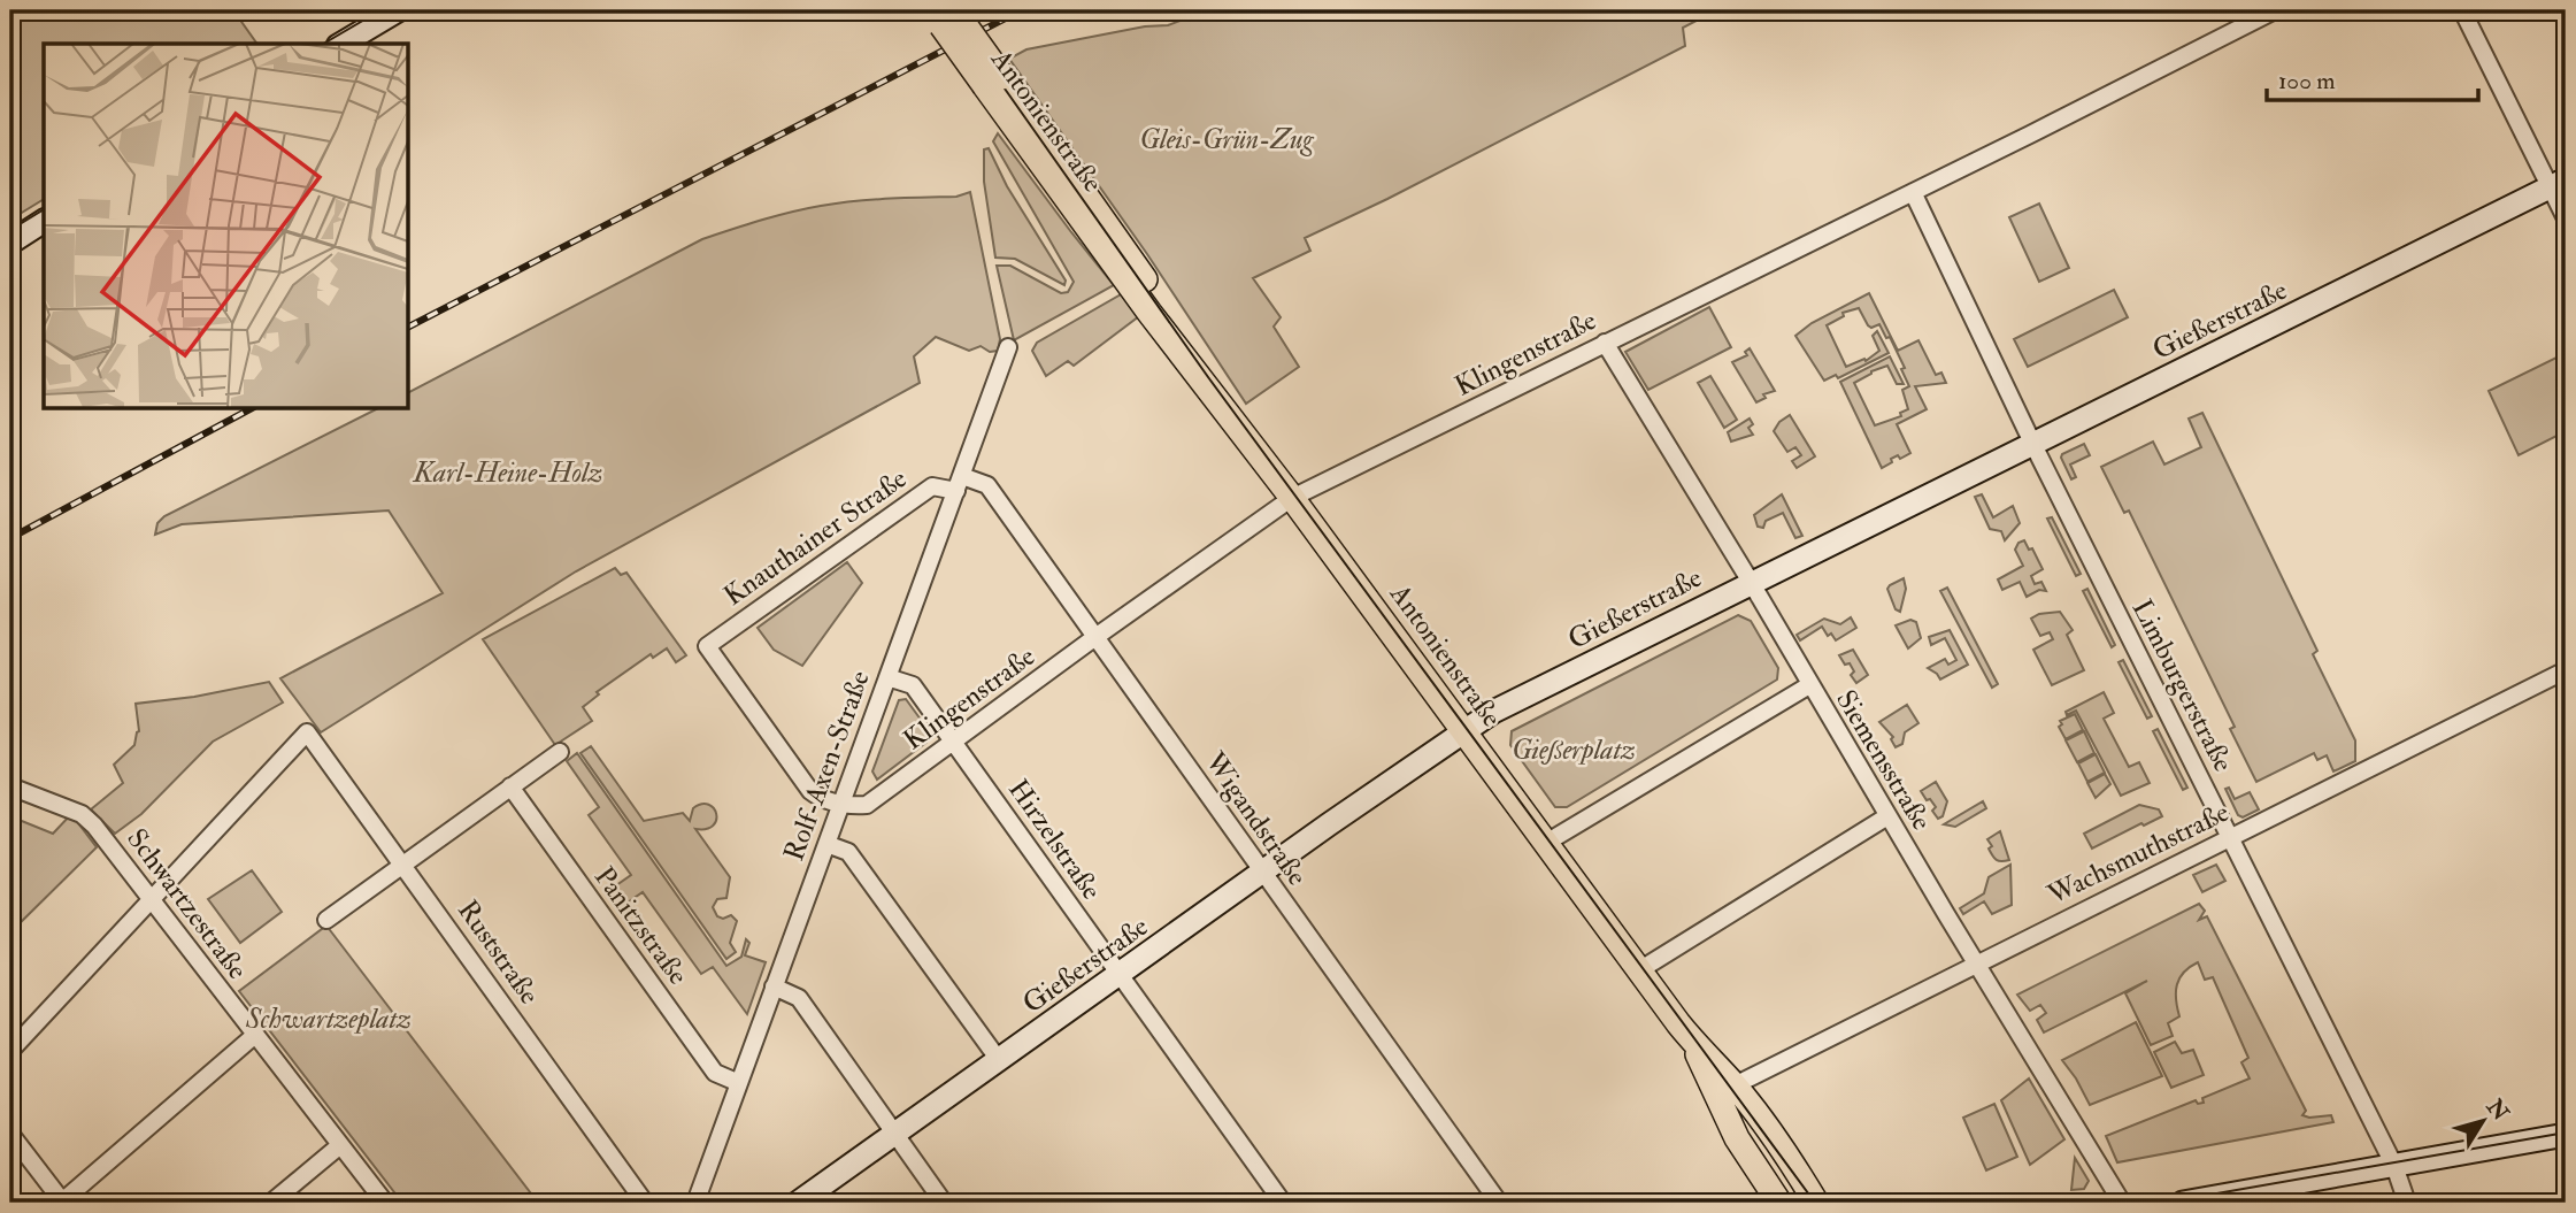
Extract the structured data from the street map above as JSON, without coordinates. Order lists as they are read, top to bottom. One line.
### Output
{"streets":{"main road":["Antonienstraße"],"street":["Gießerstraße","Klingenstraße","Knauthainer Straße","Limburgerstraße","Siemensstraße","Rolf-Axen-Straße","Wigandstraße","Hirzelstraße","Wachsmuthstraße","Schwartzestraße","Panitzstraße","Ruststraße"]},"crossings":[["Antonienstraße","Gießerstraße"],["Antonienstraße","Klingenstraße"],["Antonienstraße","Wachsmuthstraße"],["Gießerstraße","Limburgerstraße"],["Gießerstraße","Siemensstraße"],["Gießerstraße","Wigandstraße"],["Gießerstraße","Hirzelstraße"],["Klingenstraße","Knauthainer Straße"],["Klingenstraße","Limburgerstraße"],["Klingenstraße","Siemensstraße"],["Klingenstraße","Rolf-Axen-Straße"],["Klingenstraße","Wigandstraße"],["Klingenstraße","Hirzelstraße"],["Knauthainer Straße","Rolf-Axen-Straße"],["Knauthainer Straße","Wigandstraße"],["Limburgerstraße","Wachsmuthstraße"],["Siemensstraße","Wachsmuthstraße"],["Rolf-Axen-Straße","Wigandstraße"],["Rolf-Axen-Straße","Hirzelstraße"],["Rolf-Axen-Straße","Panitzstraße"],["Schwartzestraße","Ruststraße"]],"parks":["Gleis-Grün-Zug","Karl-Heine-Holz","Gießerplatz","Schwartzeplatz"],"scale_bar":"100 m","north":"top right"}
